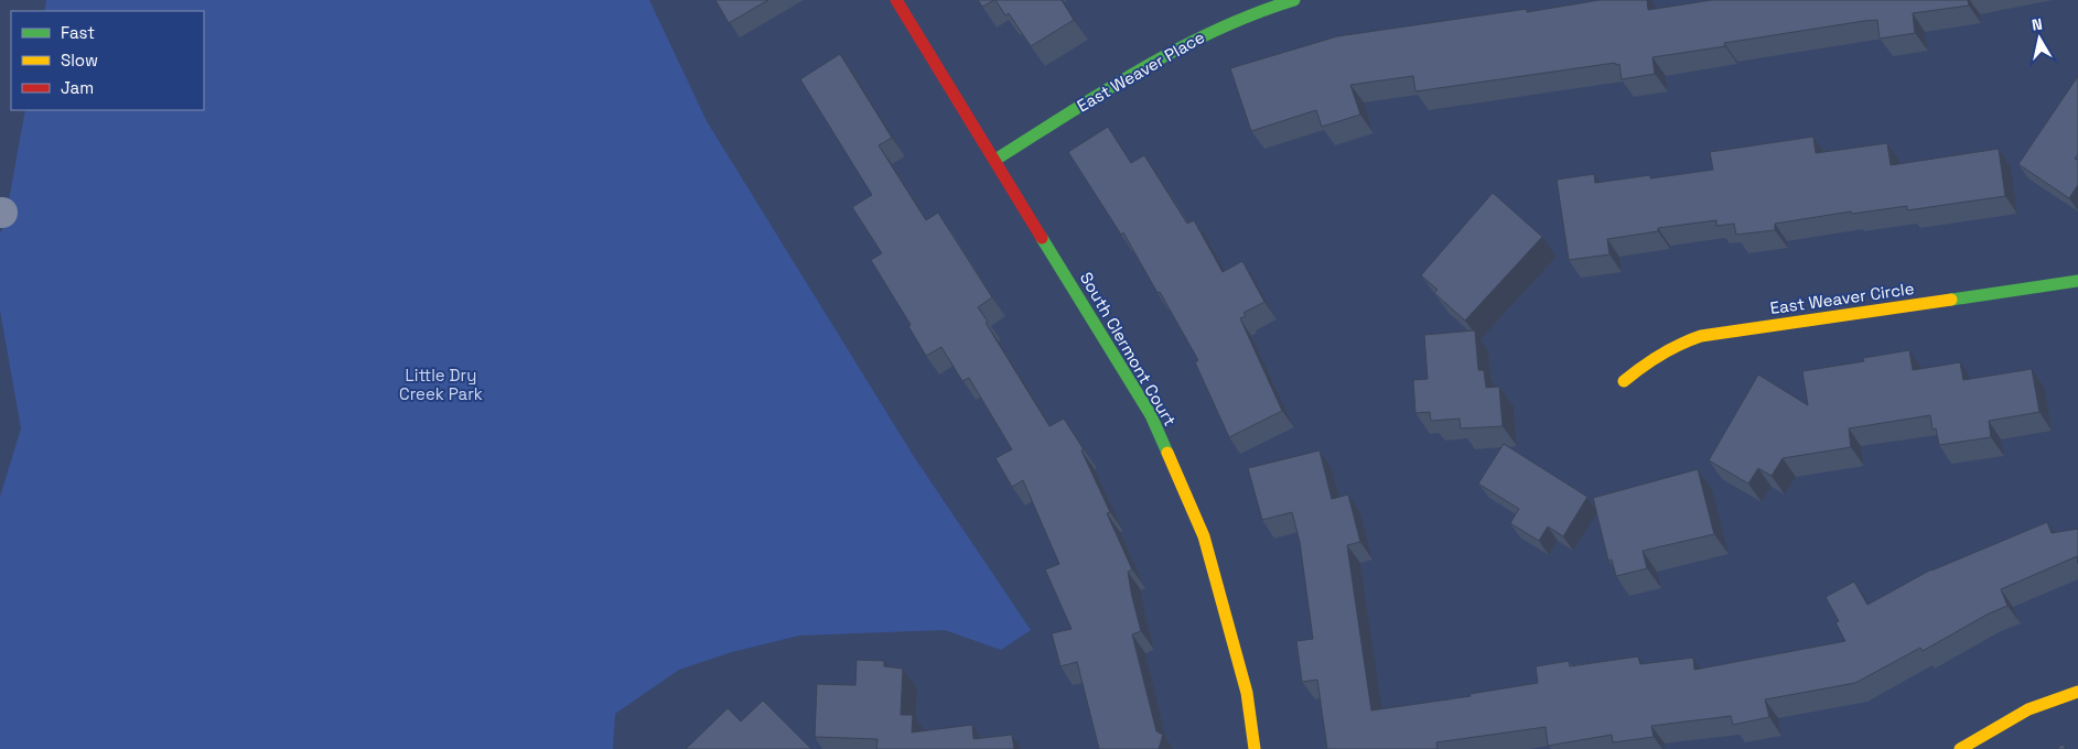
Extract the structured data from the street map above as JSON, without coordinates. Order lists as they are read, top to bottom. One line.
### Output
{"streets":{"street":["East Weaver Place","East Weaver Circle","South Clermont Court"]},"crossings":[["East Weaver Place","South Clermont Court"]],"parks":["Little Dry Creek Park"],"legend":["Fast","Slow","Jam"],"north":"top"}
